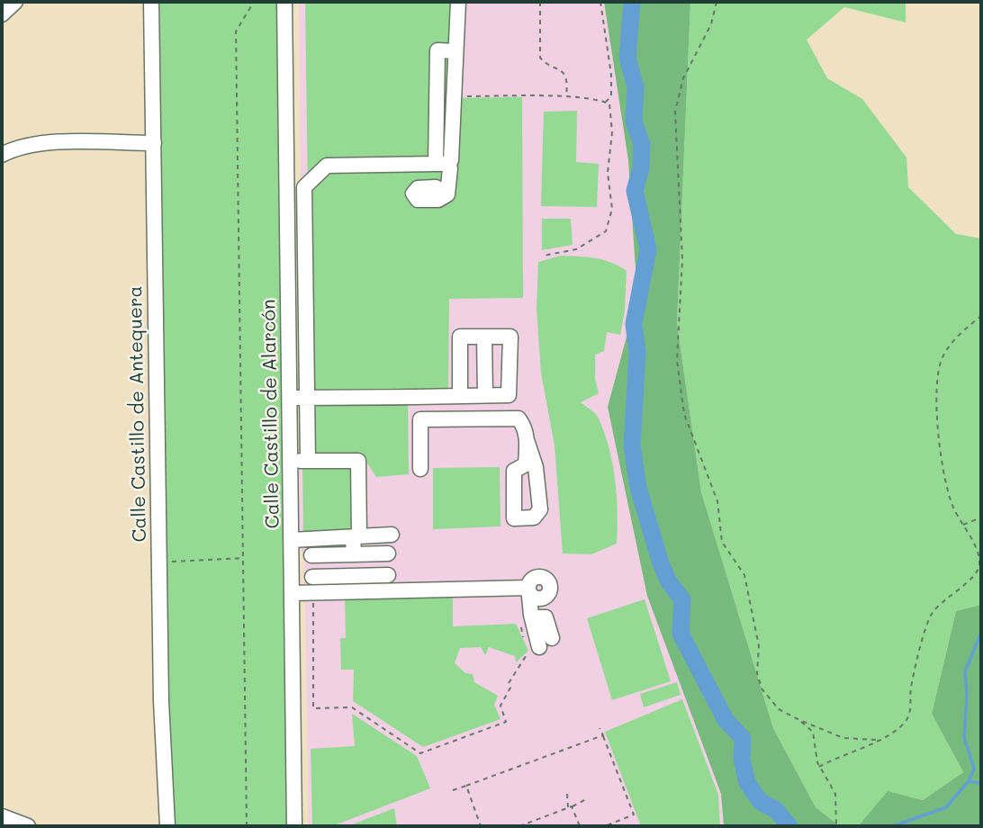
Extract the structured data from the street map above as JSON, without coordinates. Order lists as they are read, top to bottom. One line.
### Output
{"streets":{"street":["Calle Castillo de Antequera","Calle Castillo de Alarcón"]}}
